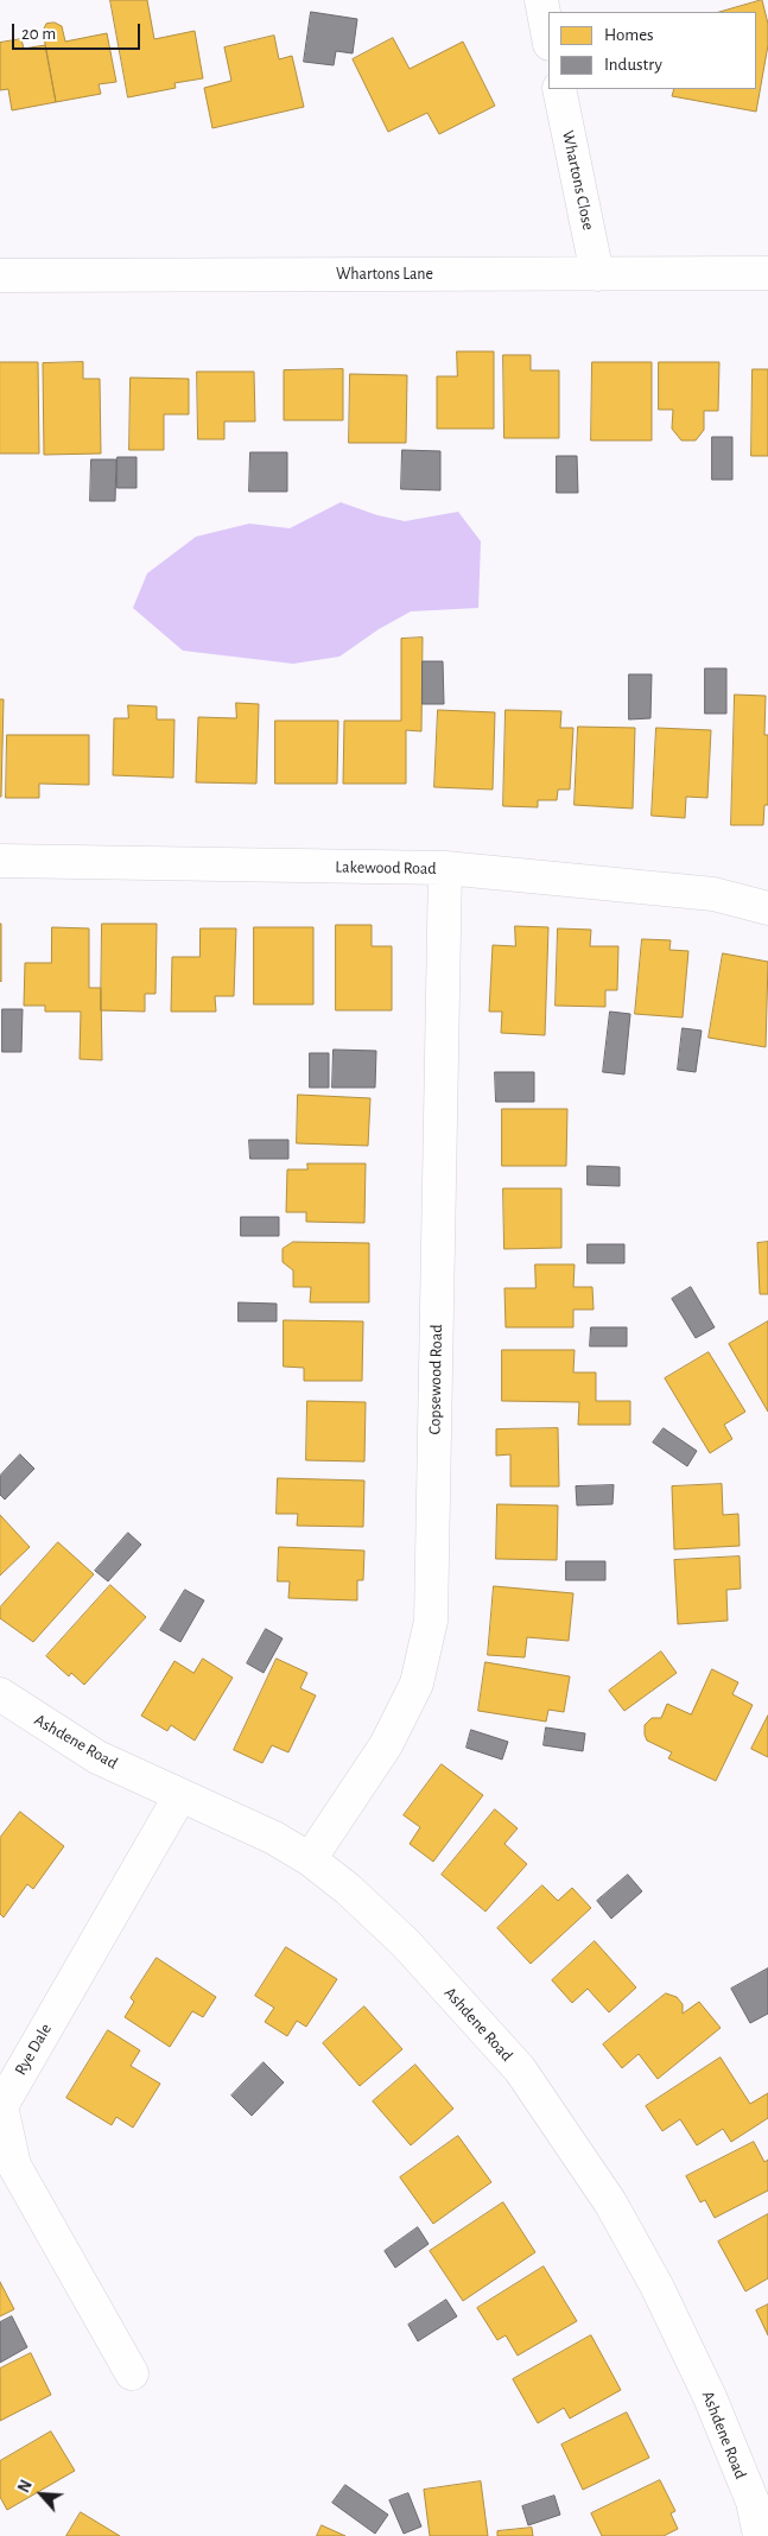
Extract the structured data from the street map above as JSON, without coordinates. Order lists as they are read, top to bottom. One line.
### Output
{"streets":{"street":["Whartons Close","Whartons Lane","Lakewood Road","Copsewood Road","Ashdene Road","Rye Dale"]},"crossings":[["Whartons Close","Whartons Lane"],["Lakewood Road","Copsewood Road"],["Copsewood Road","Ashdene Road"],["Ashdene Road","Rye Dale"]],"legend":["Homes","Industry"],"scale_bar":"20 m","north":"top left"}
